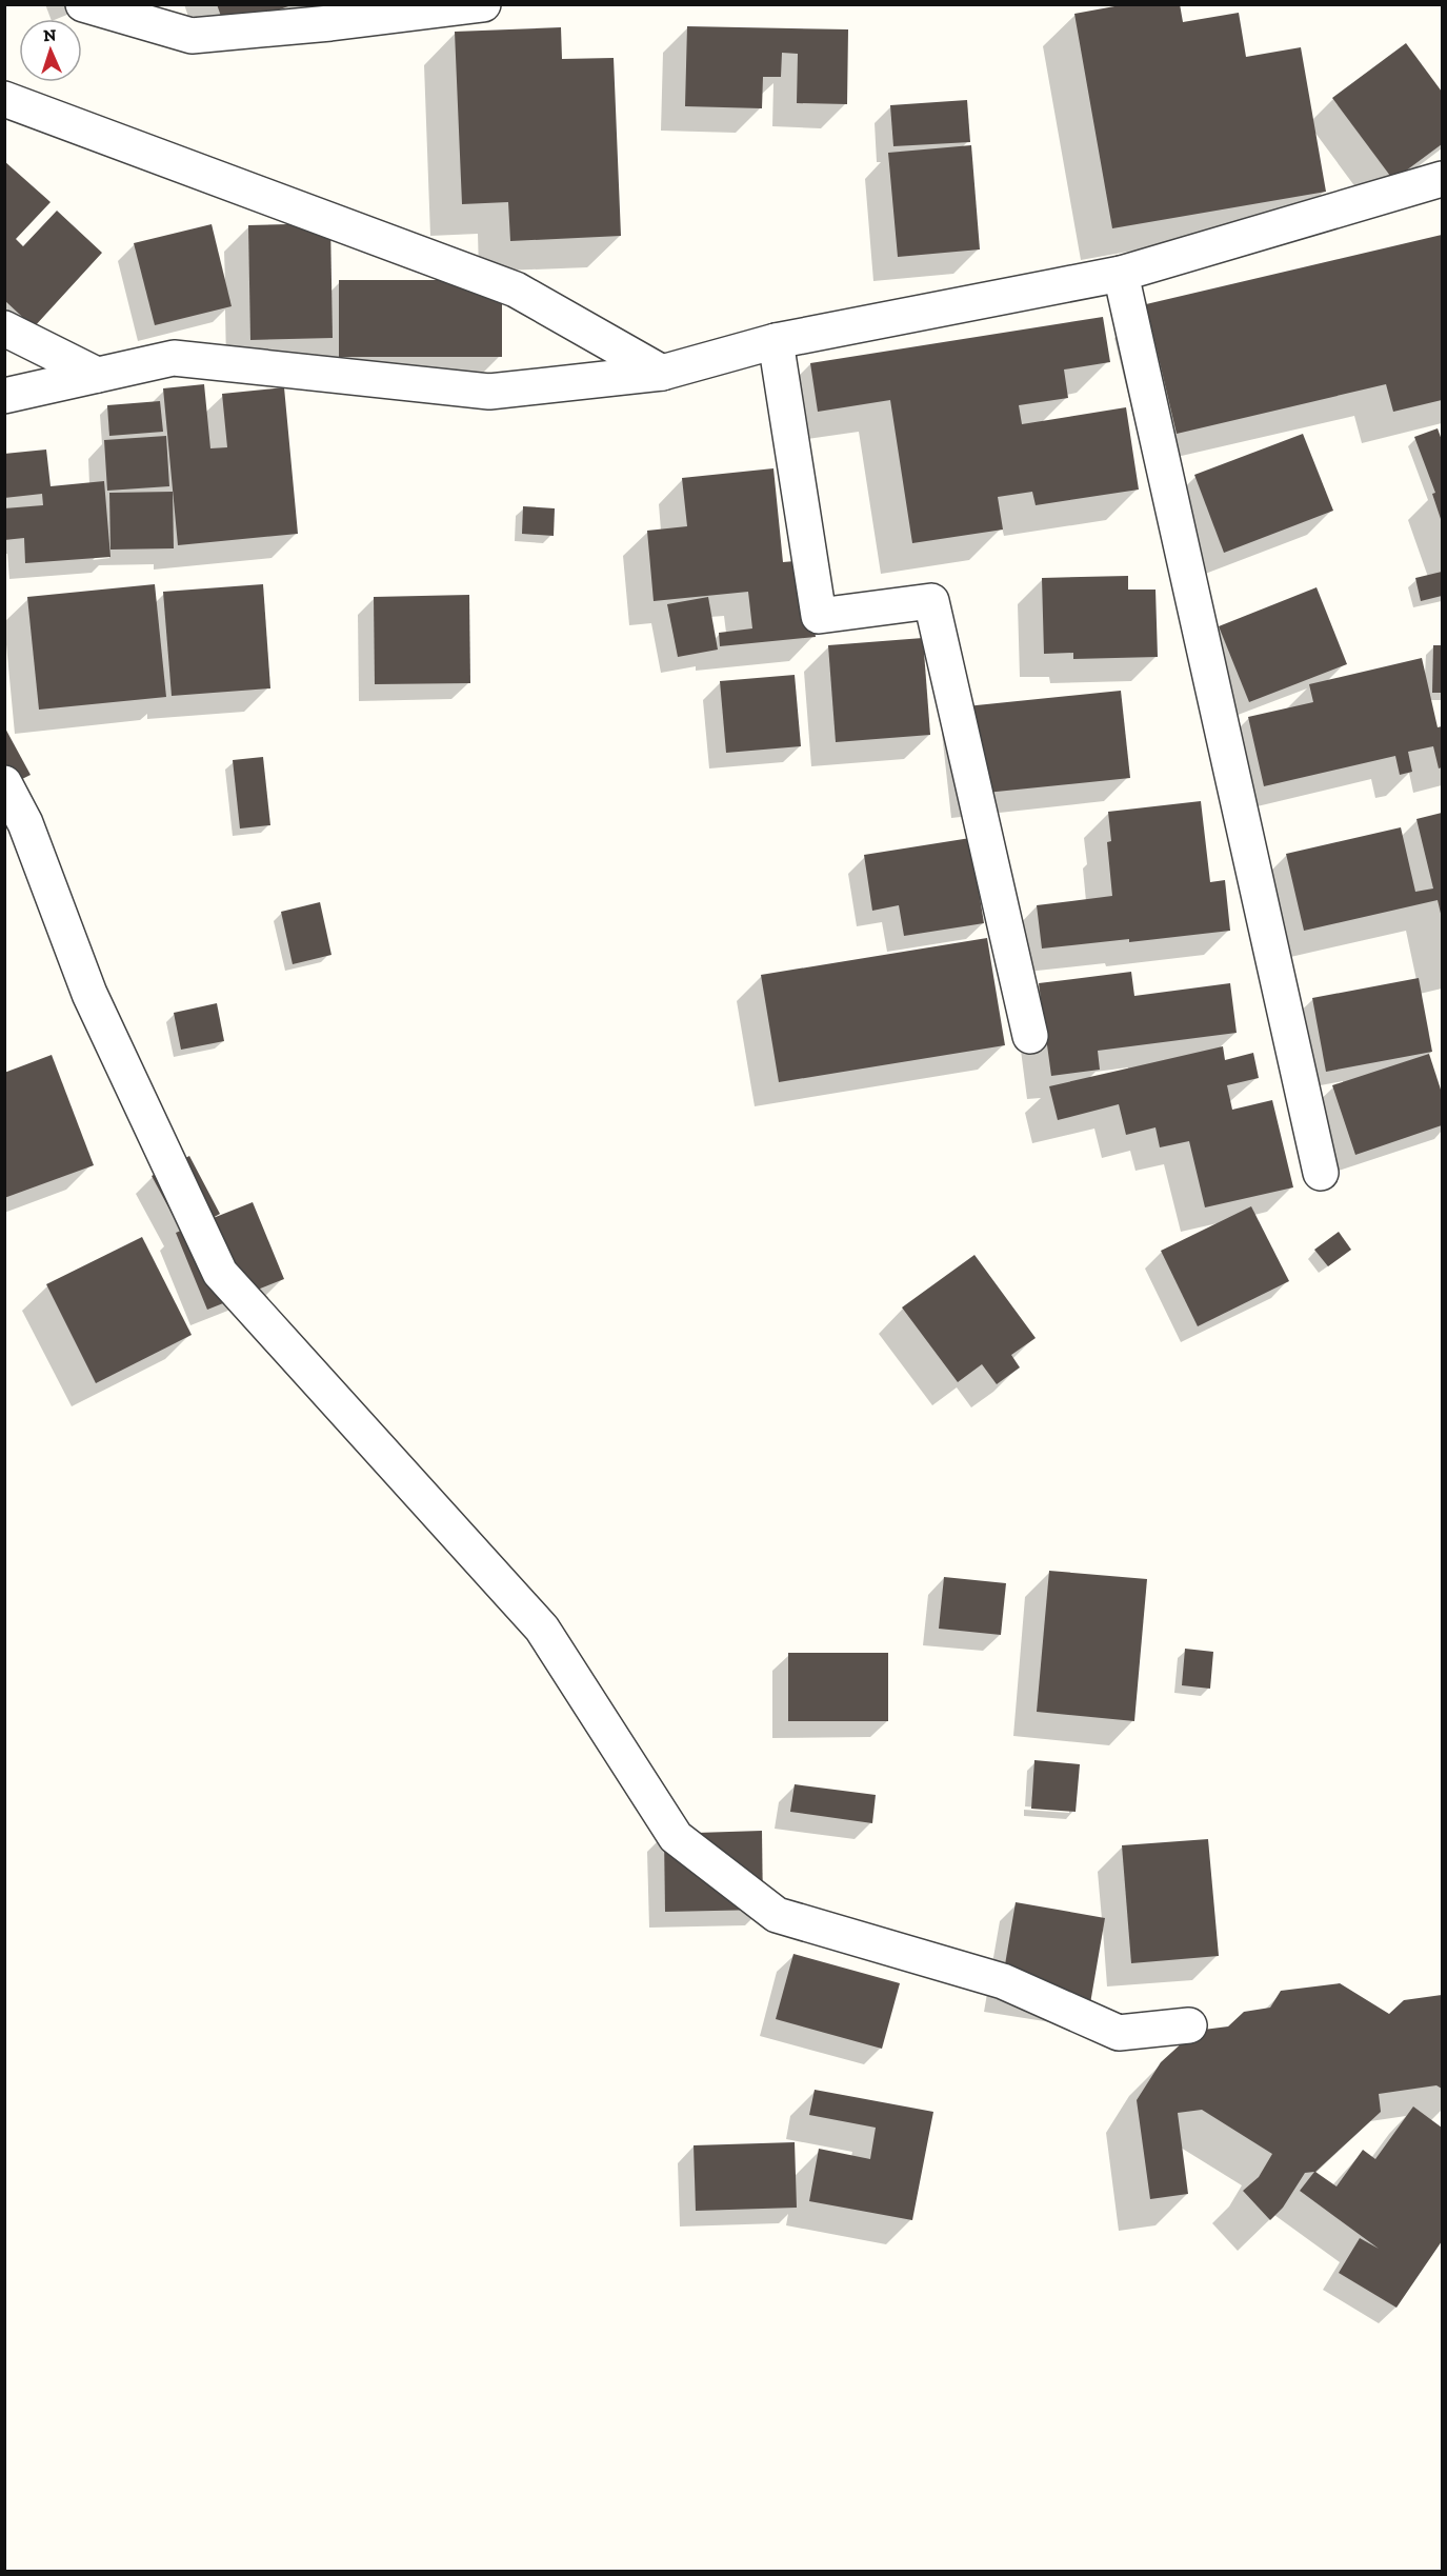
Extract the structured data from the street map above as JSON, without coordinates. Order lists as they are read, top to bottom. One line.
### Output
{"north":"top"}
